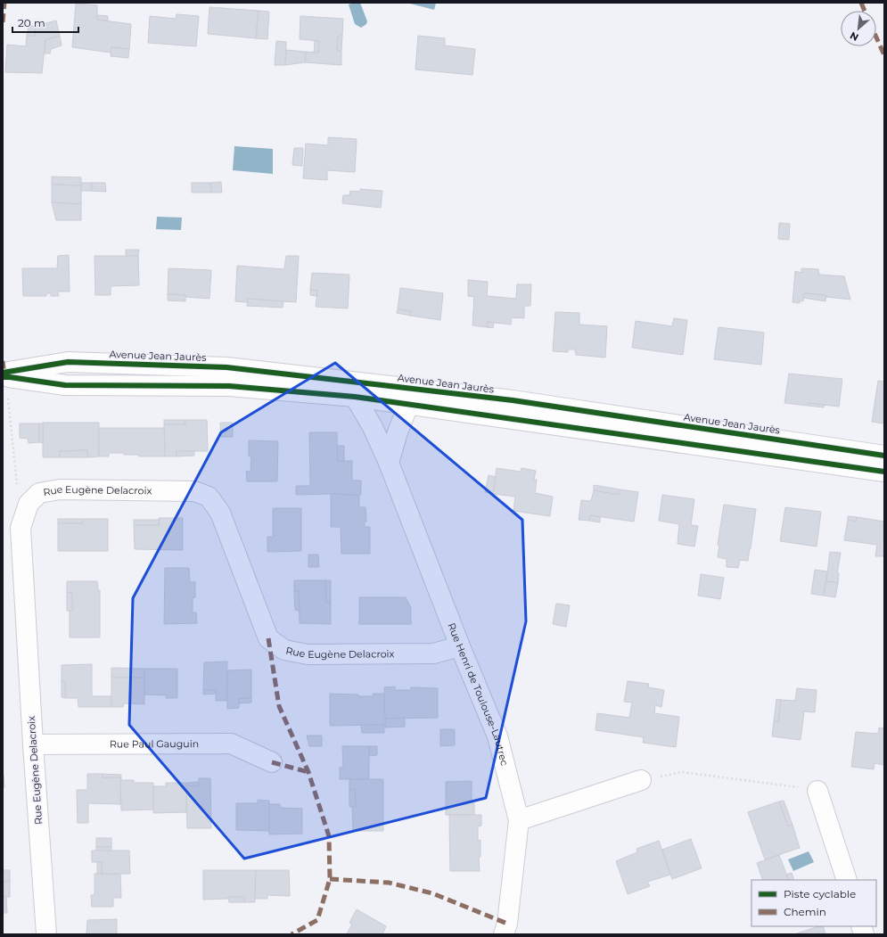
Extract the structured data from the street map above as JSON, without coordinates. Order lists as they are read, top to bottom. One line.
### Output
{"streets":{"street":["Avenue Jean Jaurès","Rue Eugène Delacroix","Rue Henri de Toulouse-Lautrec","Rue Paul Gauguin"]},"crossings":[["Rue Eugène Delacroix","Rue Henri de Toulouse-Lautrec"],["Rue Eugène Delacroix","Rue Paul Gauguin"]],"legend":["Piste cyclable","Chemin"],"scale_bar":"20 m","north":"bottom left"}
